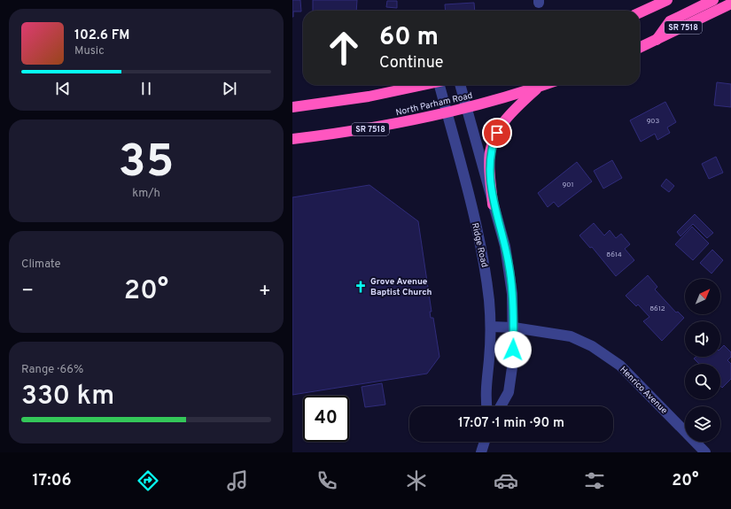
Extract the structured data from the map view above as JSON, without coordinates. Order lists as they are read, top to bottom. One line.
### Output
{"streets":{"highway":["SR 7518","North Parham Road"],"street":["Ridge Road","Henrico Avenue"]},"crossings":[["North Parham Road","Ridge Road"],["Ridge Road","Henrico Avenue"]],"places":{"church":["Grove Avenue Baptist Church"]},"house_numbers":["903","901","8614","8612"],"north":"top right","page":{"turn":["60 m","Continue"],"song":["102.6 FM","Music"],"tile":[["35","km/h"],"Climate",["Range · 66%","330 km"]],"heat":["−","20°","+"],"limit":"40","trip":"17:07 · 1 min · 90 m","tabs":["17:06","20°"]}}
